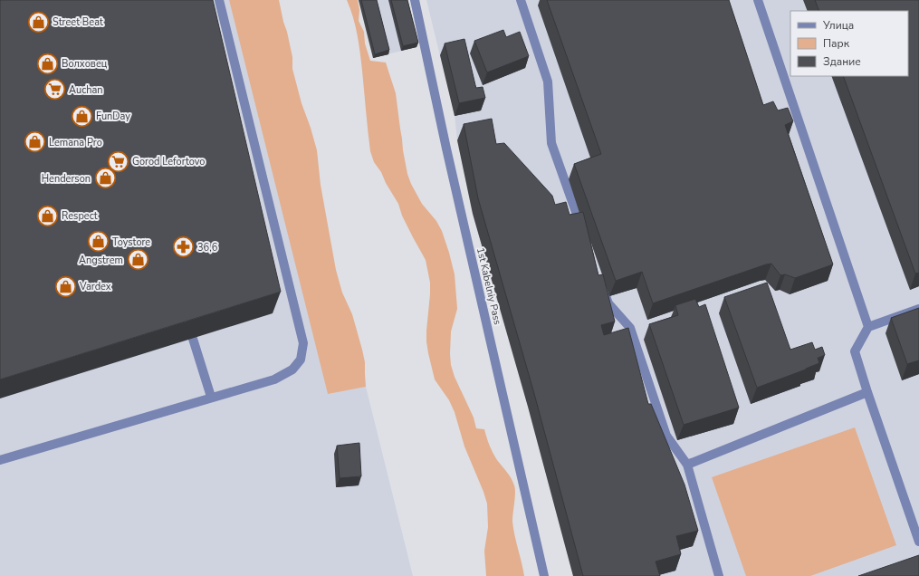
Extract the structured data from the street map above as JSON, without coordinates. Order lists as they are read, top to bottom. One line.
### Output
{"streets":{"street":["1st Kabelniy Pass"]},"places":{"shop":["Street Beat","Волховец","FunDay","Lemana Pro","Henderson","Respect","Toystore","Angstrem","Vardex"],"supermarket":["Auchan","Gorod Lefortovo"],"pharmacy":["36,6"]},"legend":["Улица","Парк","Здание"]}
